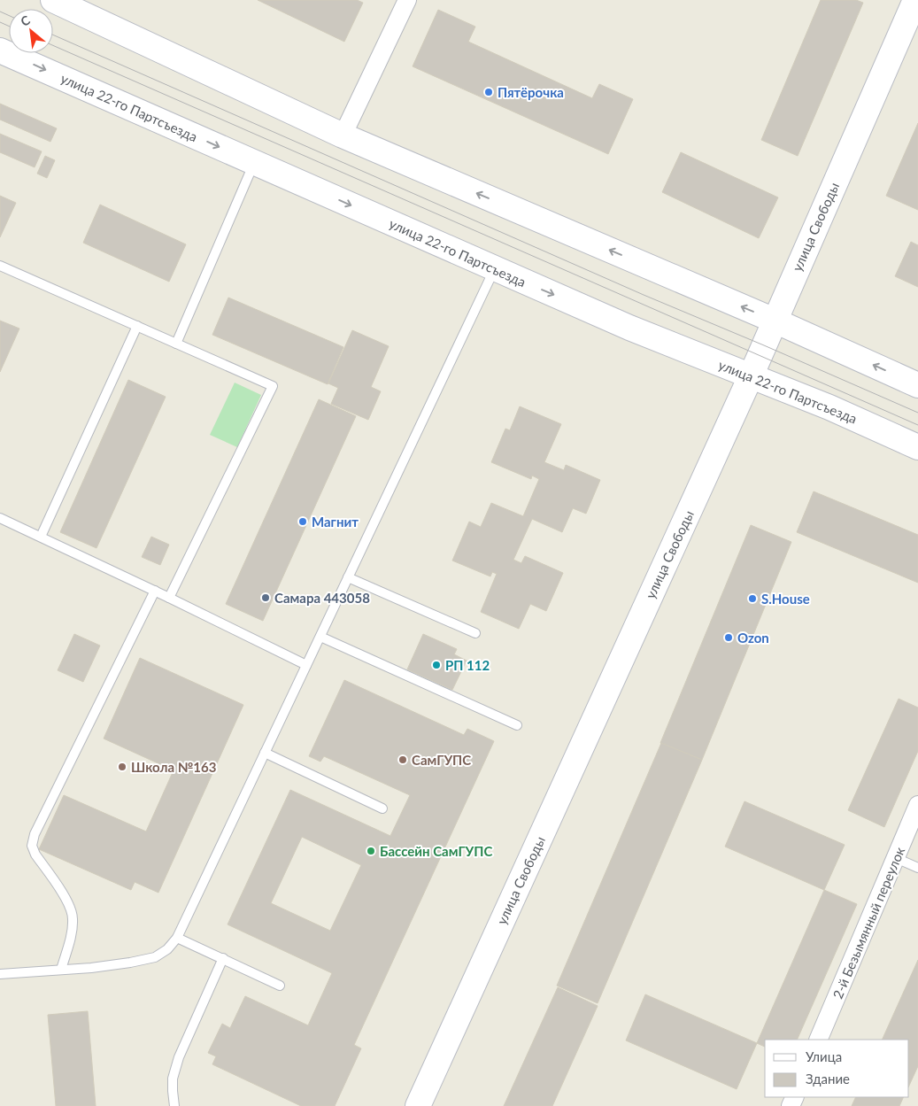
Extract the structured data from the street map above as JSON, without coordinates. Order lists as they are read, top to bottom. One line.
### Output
{"streets":{"main road":["улица 22-го Партсъезда","улица Свободы"],"street":["2-й Безымянный переулок"]},"crossings":[["улица 22-го Партсъезда","улица Свободы"]],"places":["Пятёрочка","Магнит","Самара 443058","S.House","Ozon","РП 112","СамГУПС","Школа №163","Бассейн СамГУПС"],"legend":["Улица","Здание"],"north":"top left"}
